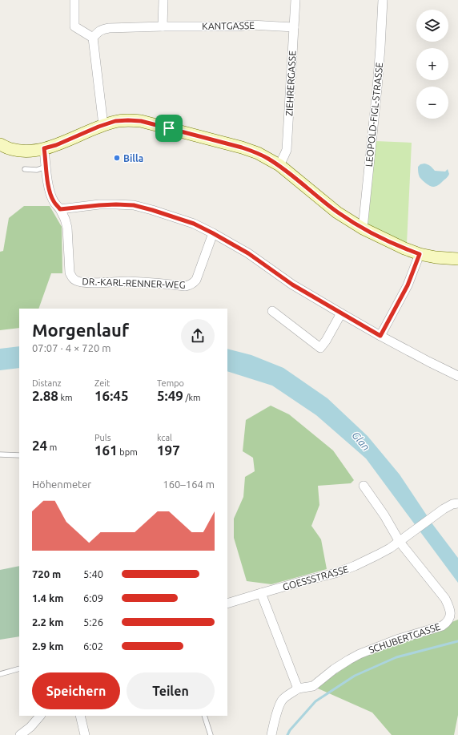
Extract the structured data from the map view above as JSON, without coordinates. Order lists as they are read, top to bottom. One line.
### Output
{"streets":{"street":["KANTGASSE","ZIEHRERGASSE","LEOPOLD-FIGL-STRASSE","DR.-KARL-RENNER-WEG","GOESSSTRASSE","SCHUBERTGASSE"]},"crossings":[["KANTGASSE","ZIEHRERGASSE"],["GOESSSTRASSE","SCHUBERTGASSE"]],"water":["Glan"],"places":["Billa"],"page":{"map_buttons":["+","−"],"heading":["Morgenlauf","07:07 · 4 × 720 m"],"stats":[["Distanz","2.88 km"],["Zeit","16:45"],["Tempo","5:49 /km"],["24 m"],["Puls","161 bpm"],["kcal","197"]],"chart":["Höhenmeter","160–164 m"],"list":[{"name":"720 m","note":"5:40"},{"name":"1.4 km","note":"6:09"},{"name":"2.2 km","note":"5:26"},{"name":"2.9 km","note":"6:02"}],"buttons":["Speichern","Teilen"]}}
